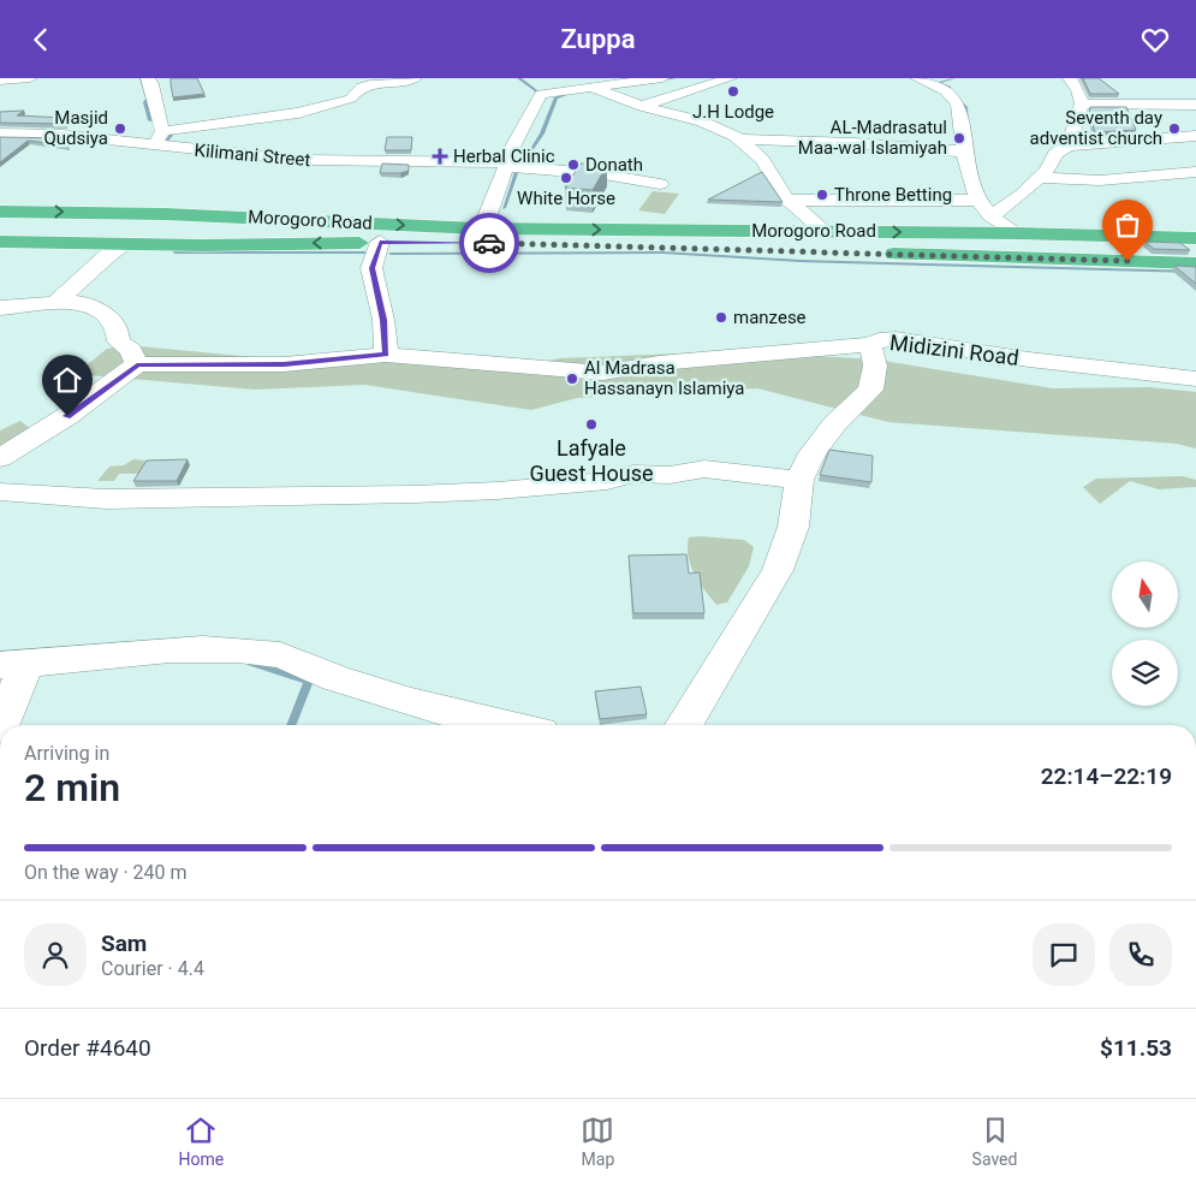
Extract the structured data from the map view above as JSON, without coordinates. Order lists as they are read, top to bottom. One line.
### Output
{"streets":{"highway":["Morogoro Road"],"street":["Kilimani Street","Midizini Road"]},"places":{"other":["J.H Lodge","Masjid Qudsiya","Seventh day adventist church","AL-Madrasatul Maa-wal Islamiyah","Donath","White Horse","Throne Betting","manzese","Al Madrasa Hassanayn Islamiya","Lafyale Guest House"],"health":["Herbal Clinic"]},"north":"top","page":{"header":"Zuppa","heading":["2 min","Arriving in","22:14–22:19"],"panel":["Sam","Courier · 4.4","Order #4640","$11.53"],"bar":"On the way · 240 m","tabs":["Home","Map","Saved"]}}
